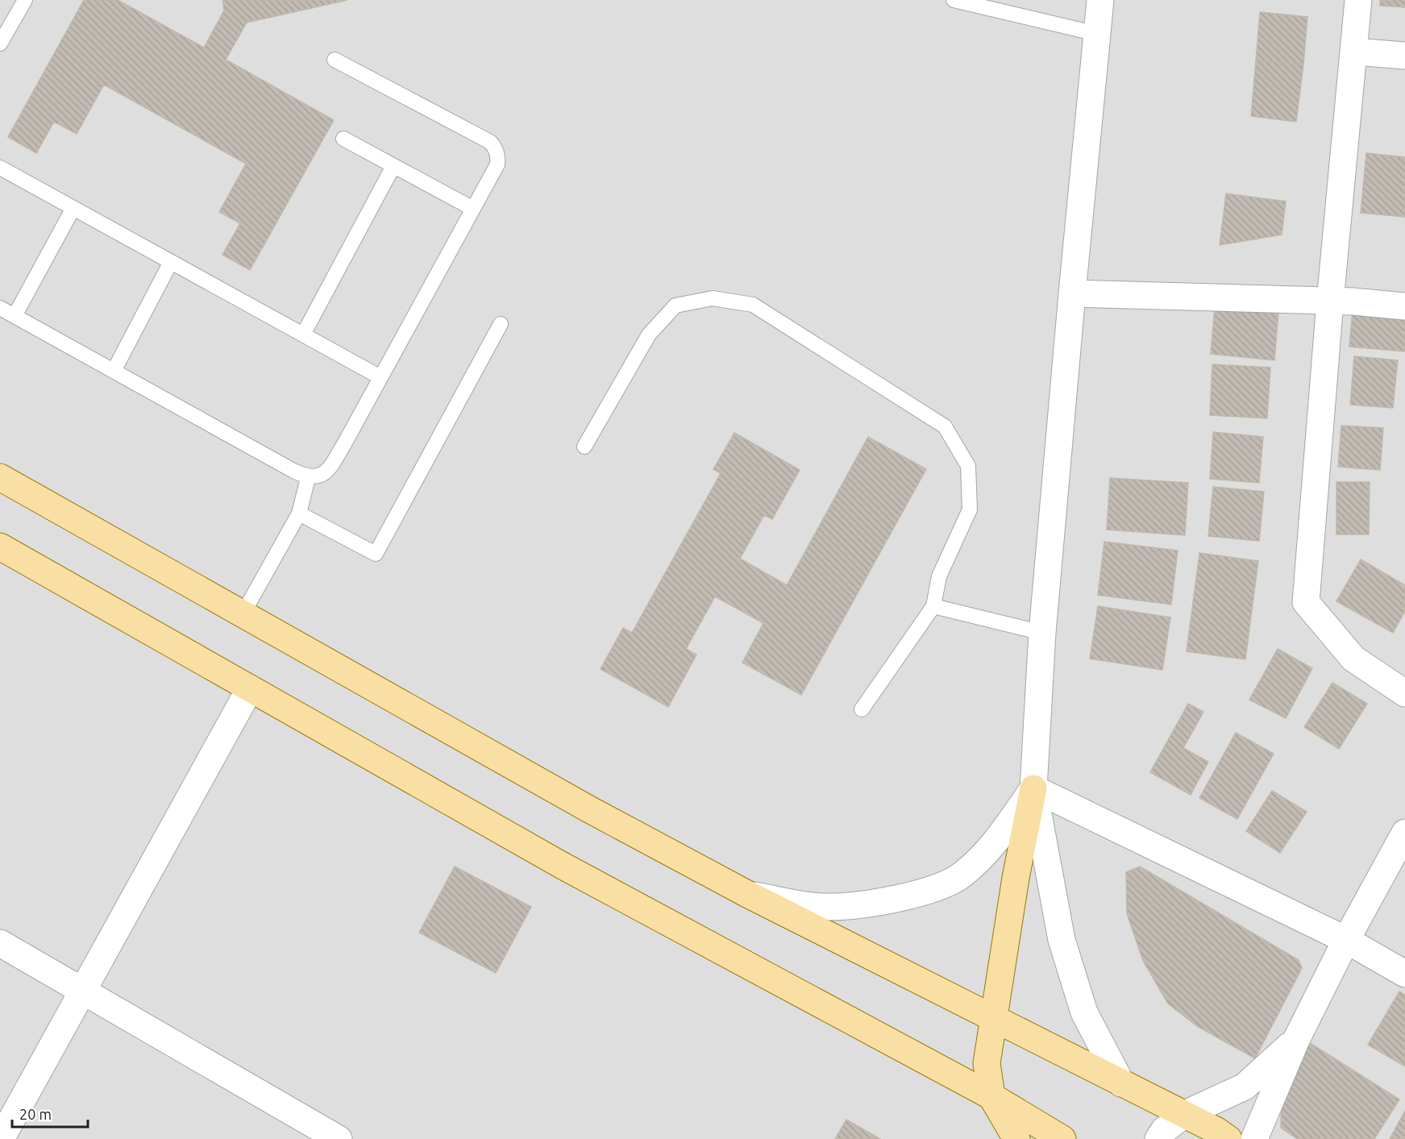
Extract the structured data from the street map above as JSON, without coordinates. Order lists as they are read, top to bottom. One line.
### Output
{"scale_bar":"20 m"}
